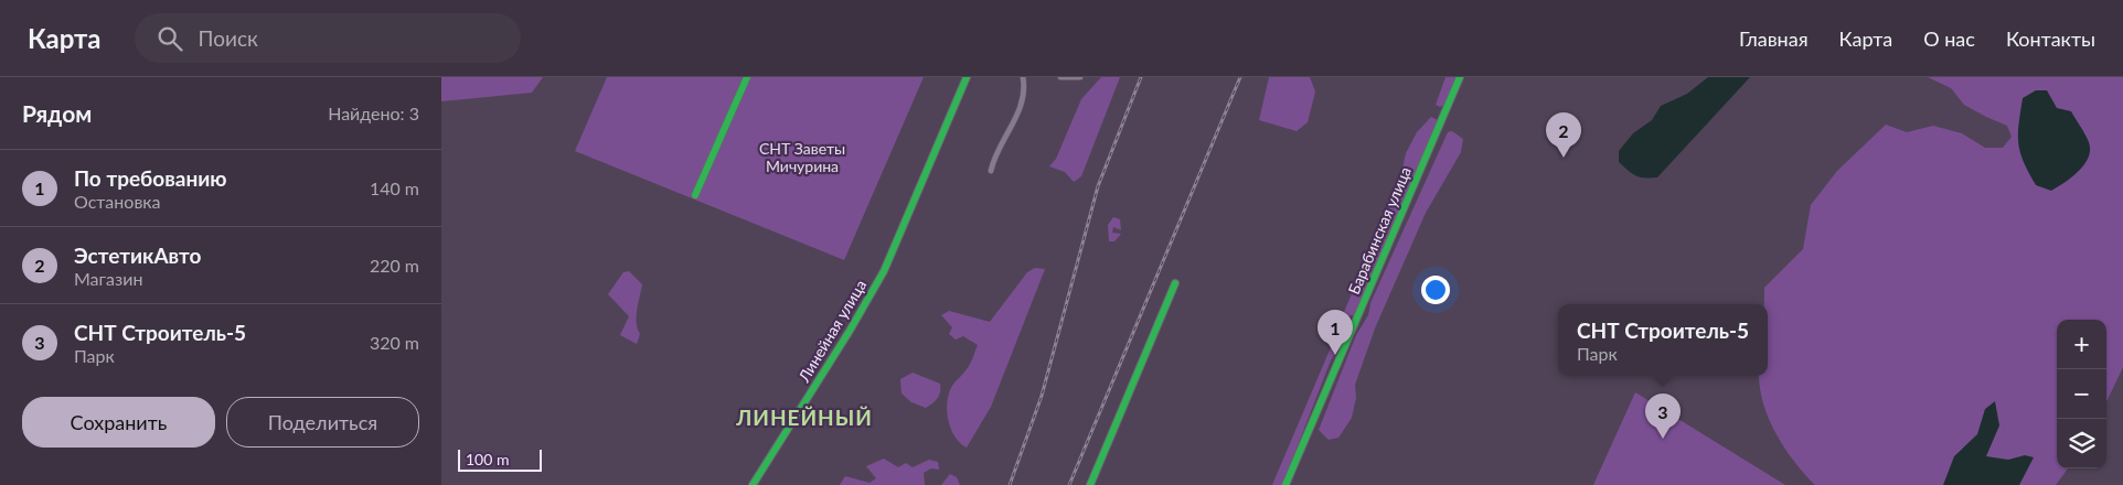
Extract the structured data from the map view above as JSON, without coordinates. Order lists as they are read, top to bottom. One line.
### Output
{"streets":{"street":["Барабинская улица","Линейная улица"]},"districts":["ЛИНЕЙНЫЙ"],"parks":["СНТ Заветы Мичурина"],"scale_bar":"100 m","page":{"header":"Карта","search":"Поиск","nav":["Главная","Карта","О нас","Контакты"],"heading":["Рядом","Найдено: 3"],"pins":["2","1","3"],"list":[{"mark":"1","name":"По требованию","note":"Остановка","value":"140 m"},{"mark":"2","name":"ЭстетикАвто","note":"Магазин","value":"220 m"},{"mark":"3","name":"СНТ Строитель-5","note":"Парк","value":"320 m"}],"popup":["СНТ Строитель-5","Парк"],"map_buttons":["+","−"],"buttons":["Сохранить","Поделиться"],"scale":"100 m"}}
